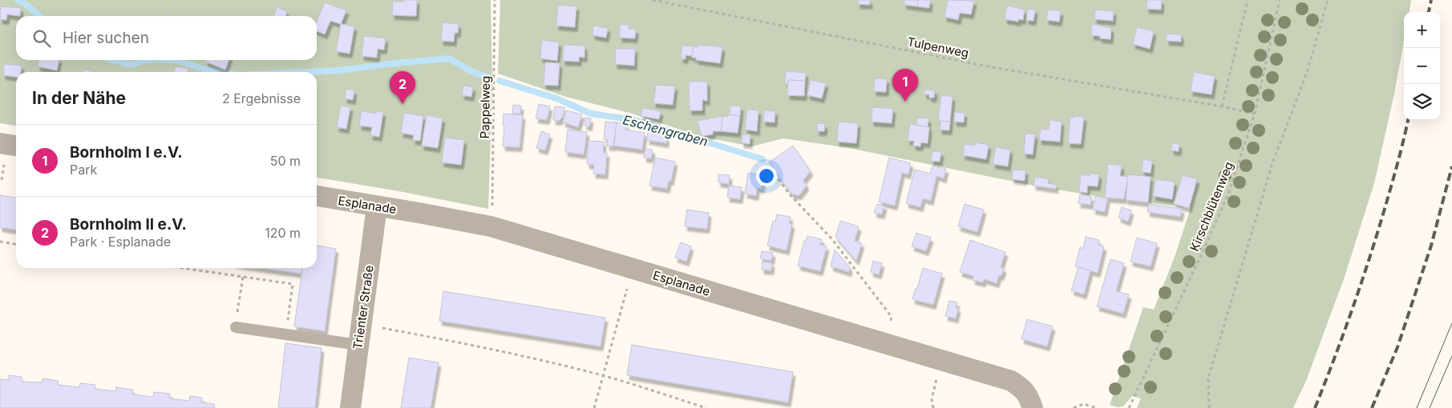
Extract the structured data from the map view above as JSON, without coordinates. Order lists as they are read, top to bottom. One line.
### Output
{"streets":{"street":["Esplanade","Trienter Straße"],"path":["Tulpenweg","Pappelweg","Kirschblütenweg"]},"crossings":[["Tulpenweg","Kirschblütenweg"],["Esplanade","Trienter Straße"]],"water":["Eschengraben"],"page":{"map_buttons":["+","−"],"search":"Hier suchen","pins":["1","2"],"heading":["In der Nähe","2 Ergebnisse"],"list":[{"mark":"1","name":"Bornholm I e.V.","note":"Park","value":"50 m"},{"mark":"2","name":"Bornholm II e.V.","note":"Park · Esplanade","value":"120 m"}]}}
